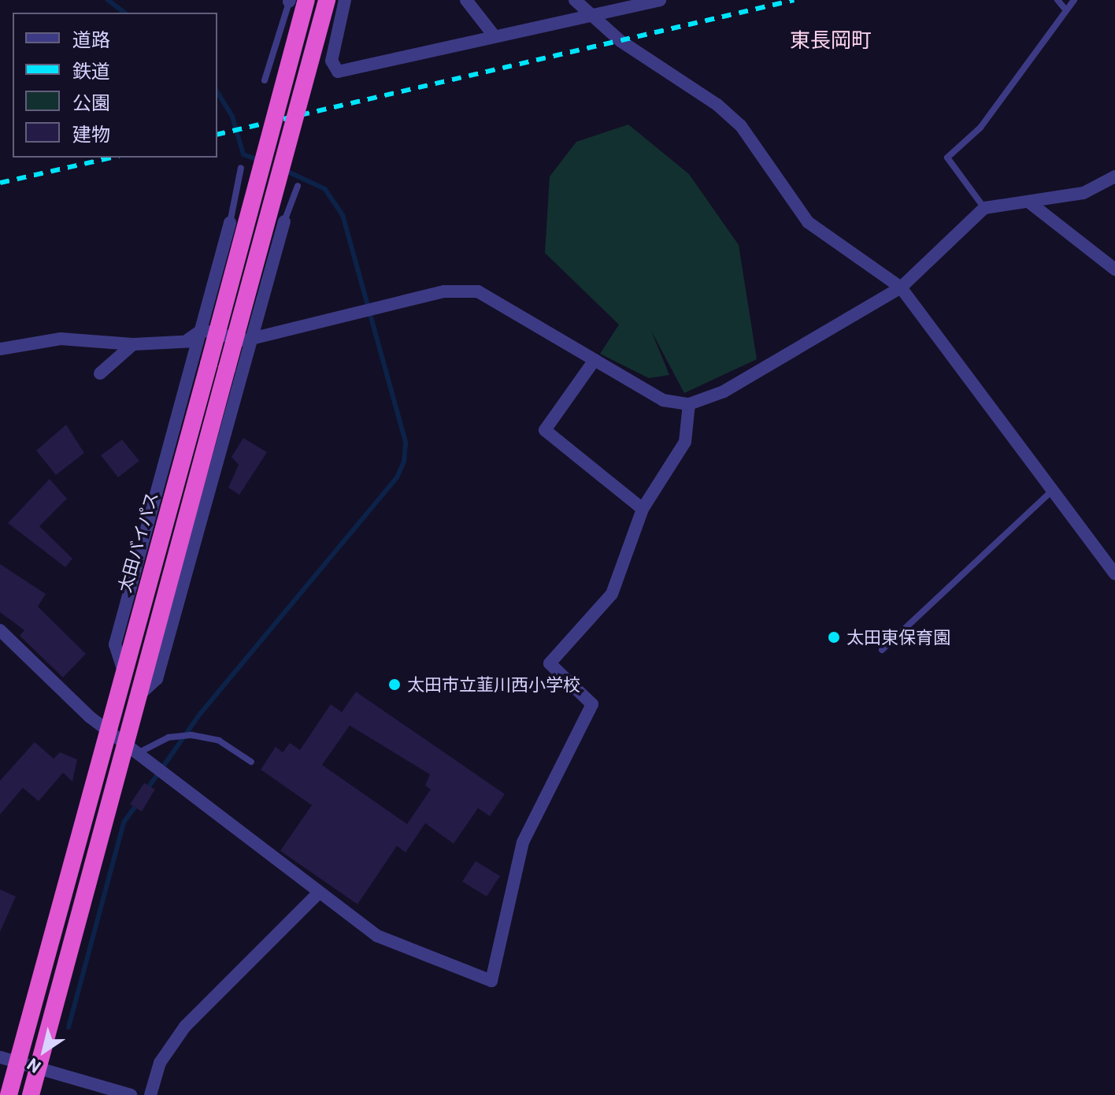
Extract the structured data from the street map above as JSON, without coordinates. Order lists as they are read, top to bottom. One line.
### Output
{"streets":{"highway":["太田バイパス"]},"districts":["東長岡町"],"places":["太田東保育園","太田市立韮川西小学校"],"legend":["道路","鉄道","公園","建物"],"north":"bottom left"}
